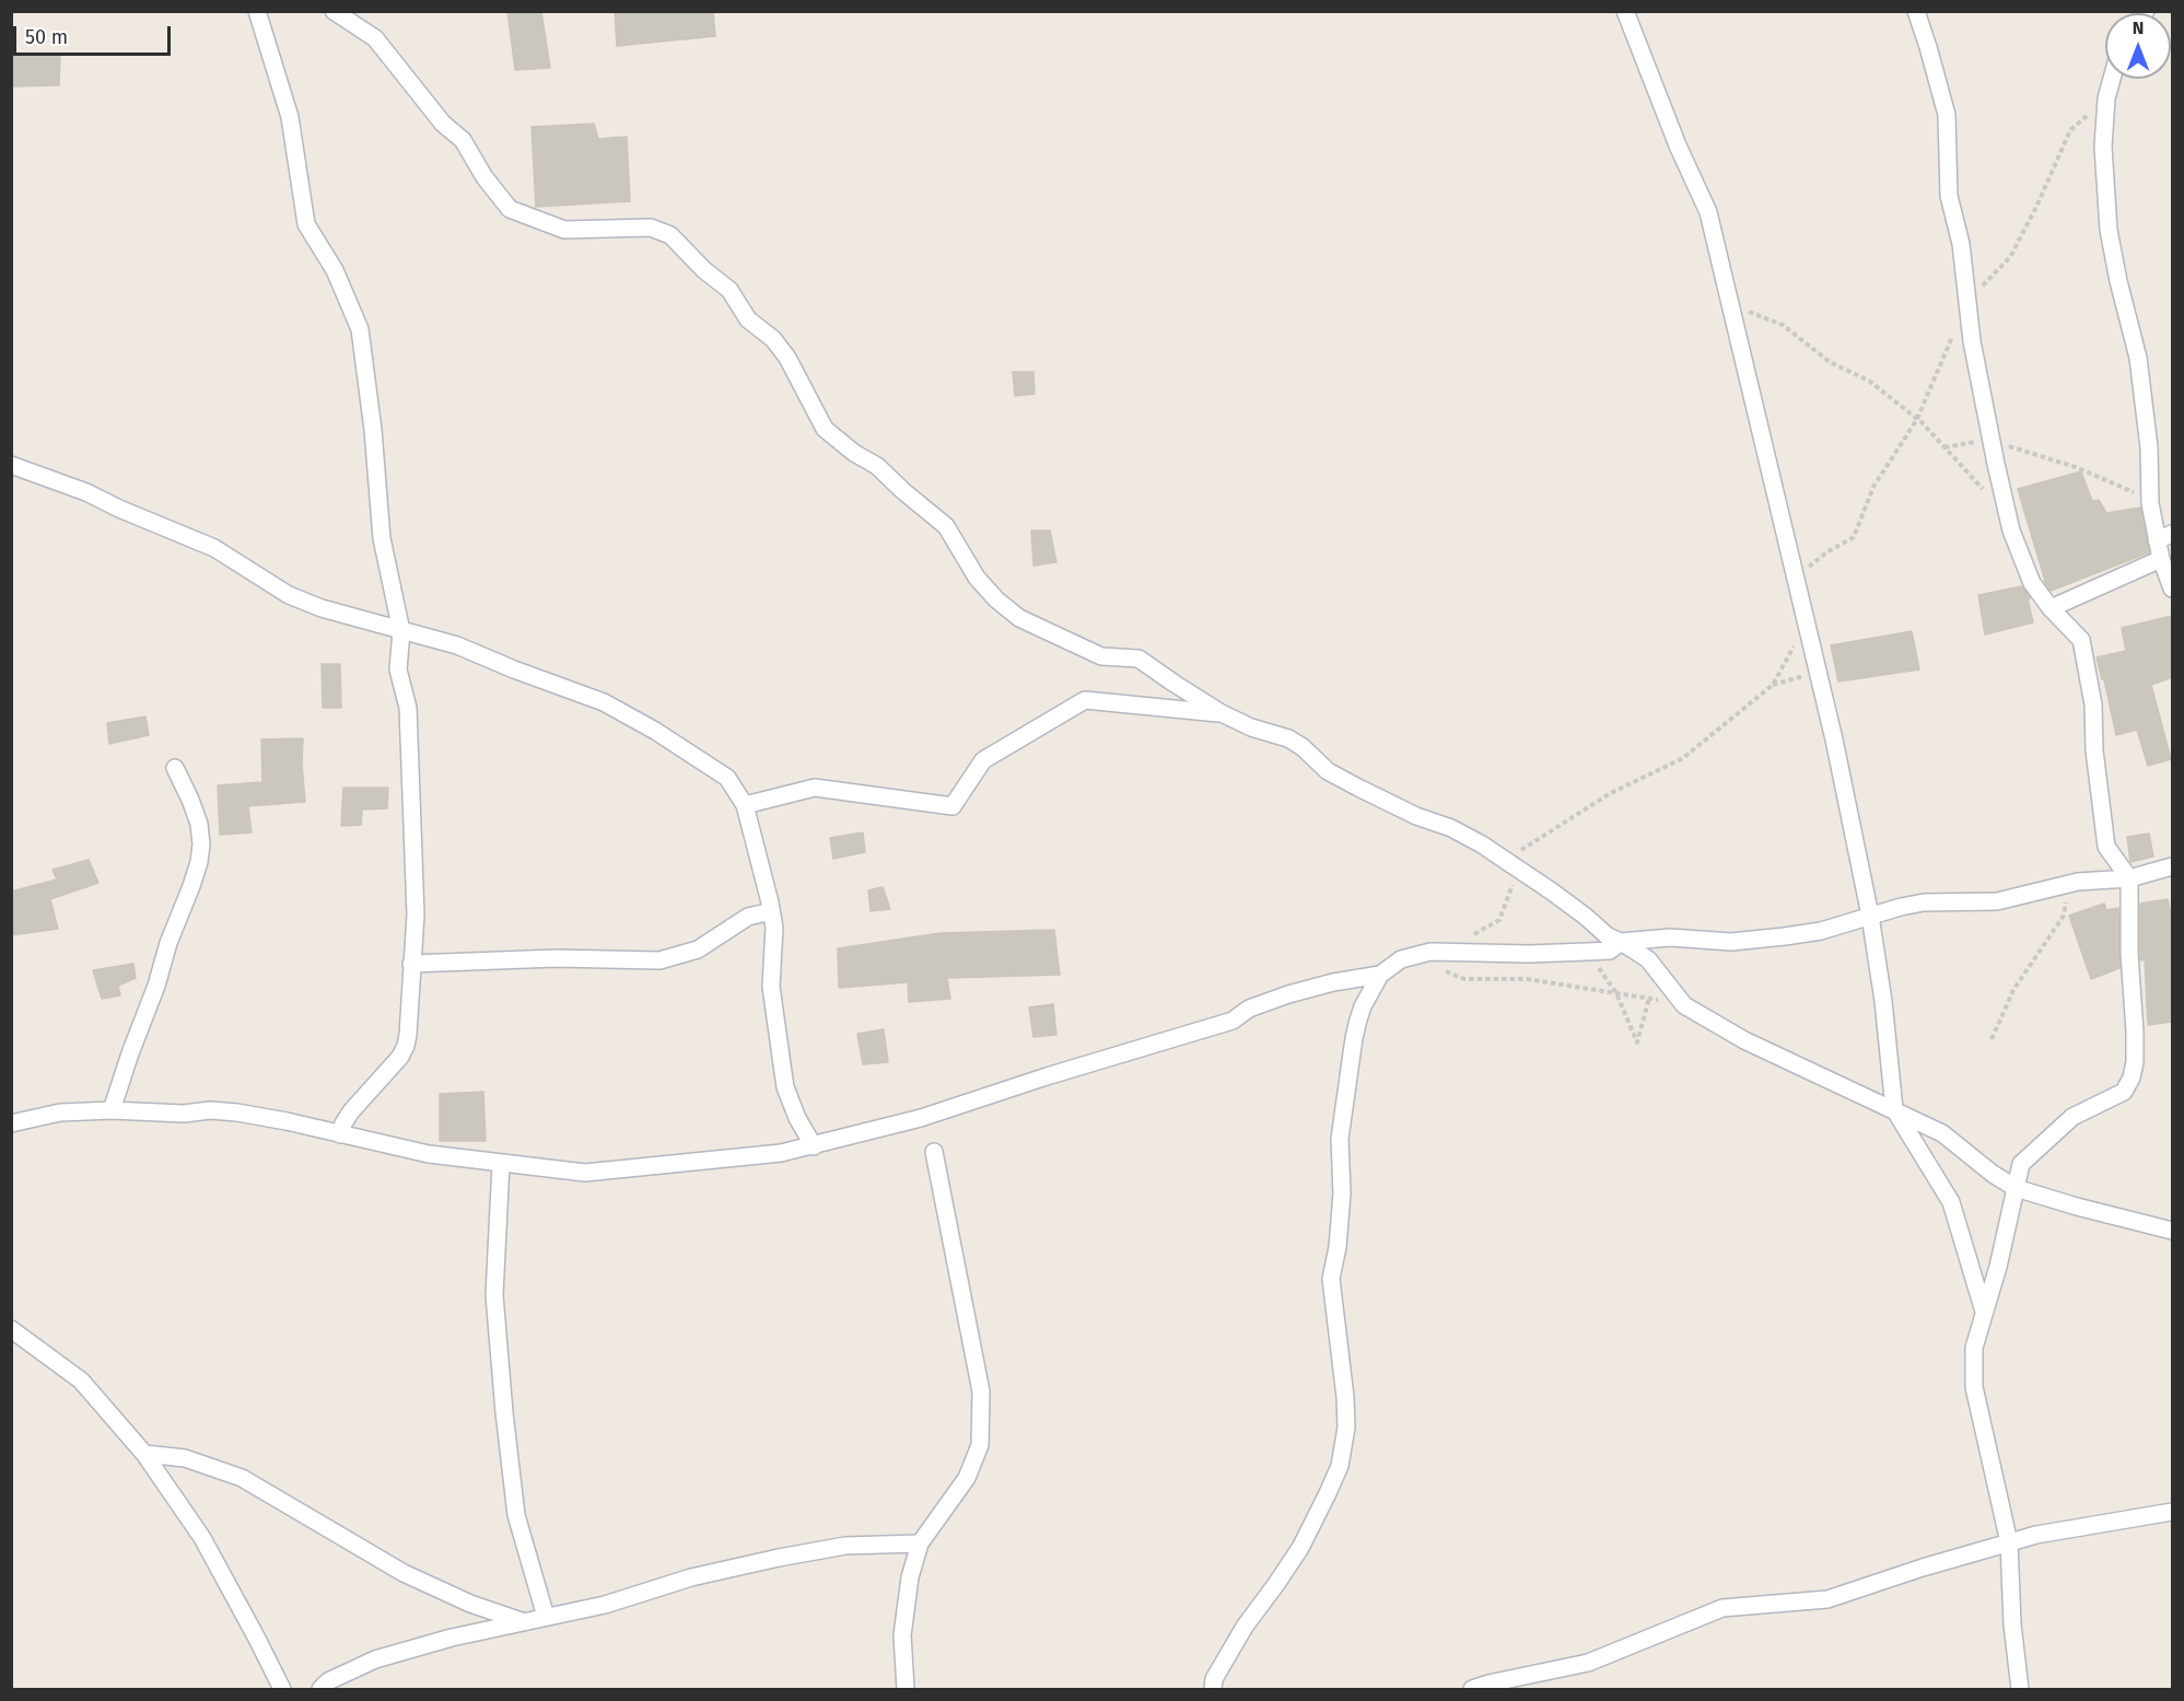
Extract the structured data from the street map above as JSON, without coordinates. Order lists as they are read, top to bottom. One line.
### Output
{"scale_bar":"50 m","north":"top"}
